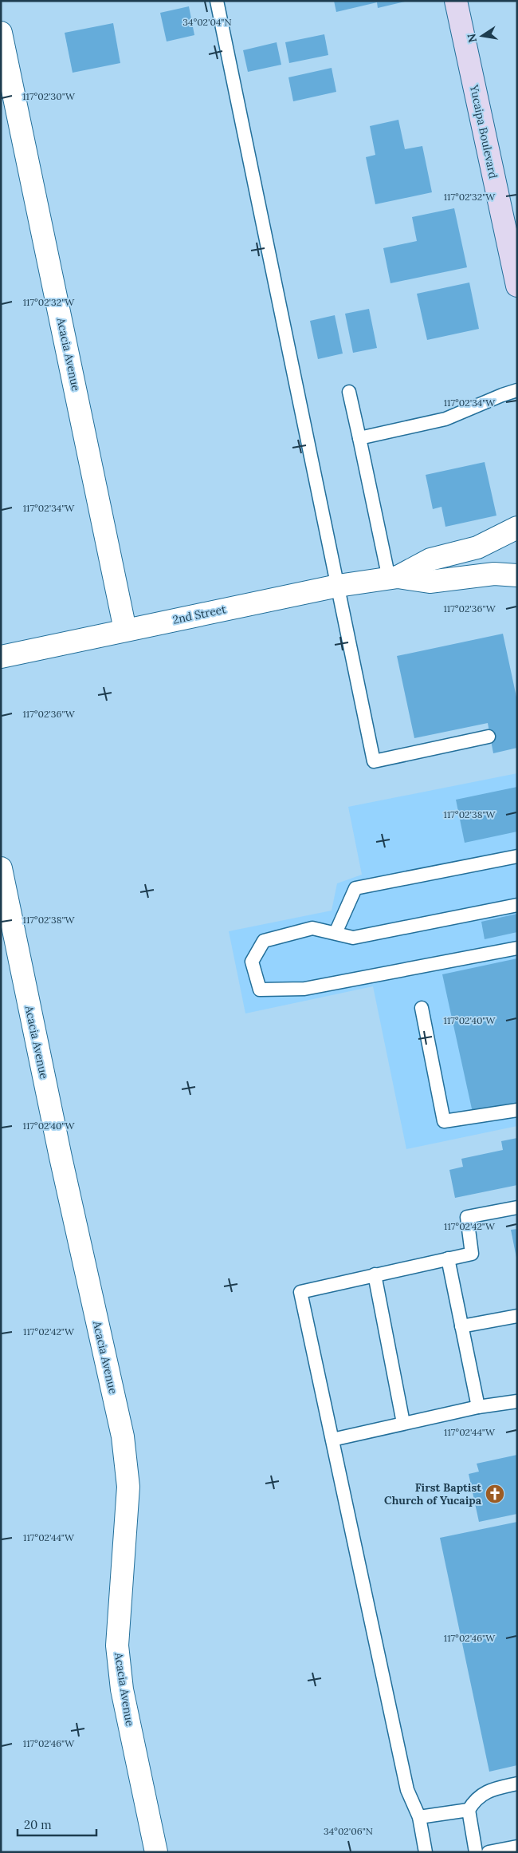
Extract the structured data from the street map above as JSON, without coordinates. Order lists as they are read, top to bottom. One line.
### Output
{"streets":{"main road":["Yucaipa Boulevard"],"street":["Acacia Avenue","2nd Street"]},"crossings":[["Acacia Avenue","2nd Street"]],"places":{"church":["First Baptist Church of Yucaipa"]},"scale_bar":"20 m","north":"left","coordinates":["34°02'04\"N","117°02'30\"W","117°02'32\"W","117°02'34\"W","117°02'36\"W","117°02'38\"W","117°02'40\"W","117°02'42\"W","117°02'44\"W","117°02'46\"W","34°02'06\"N"]}
